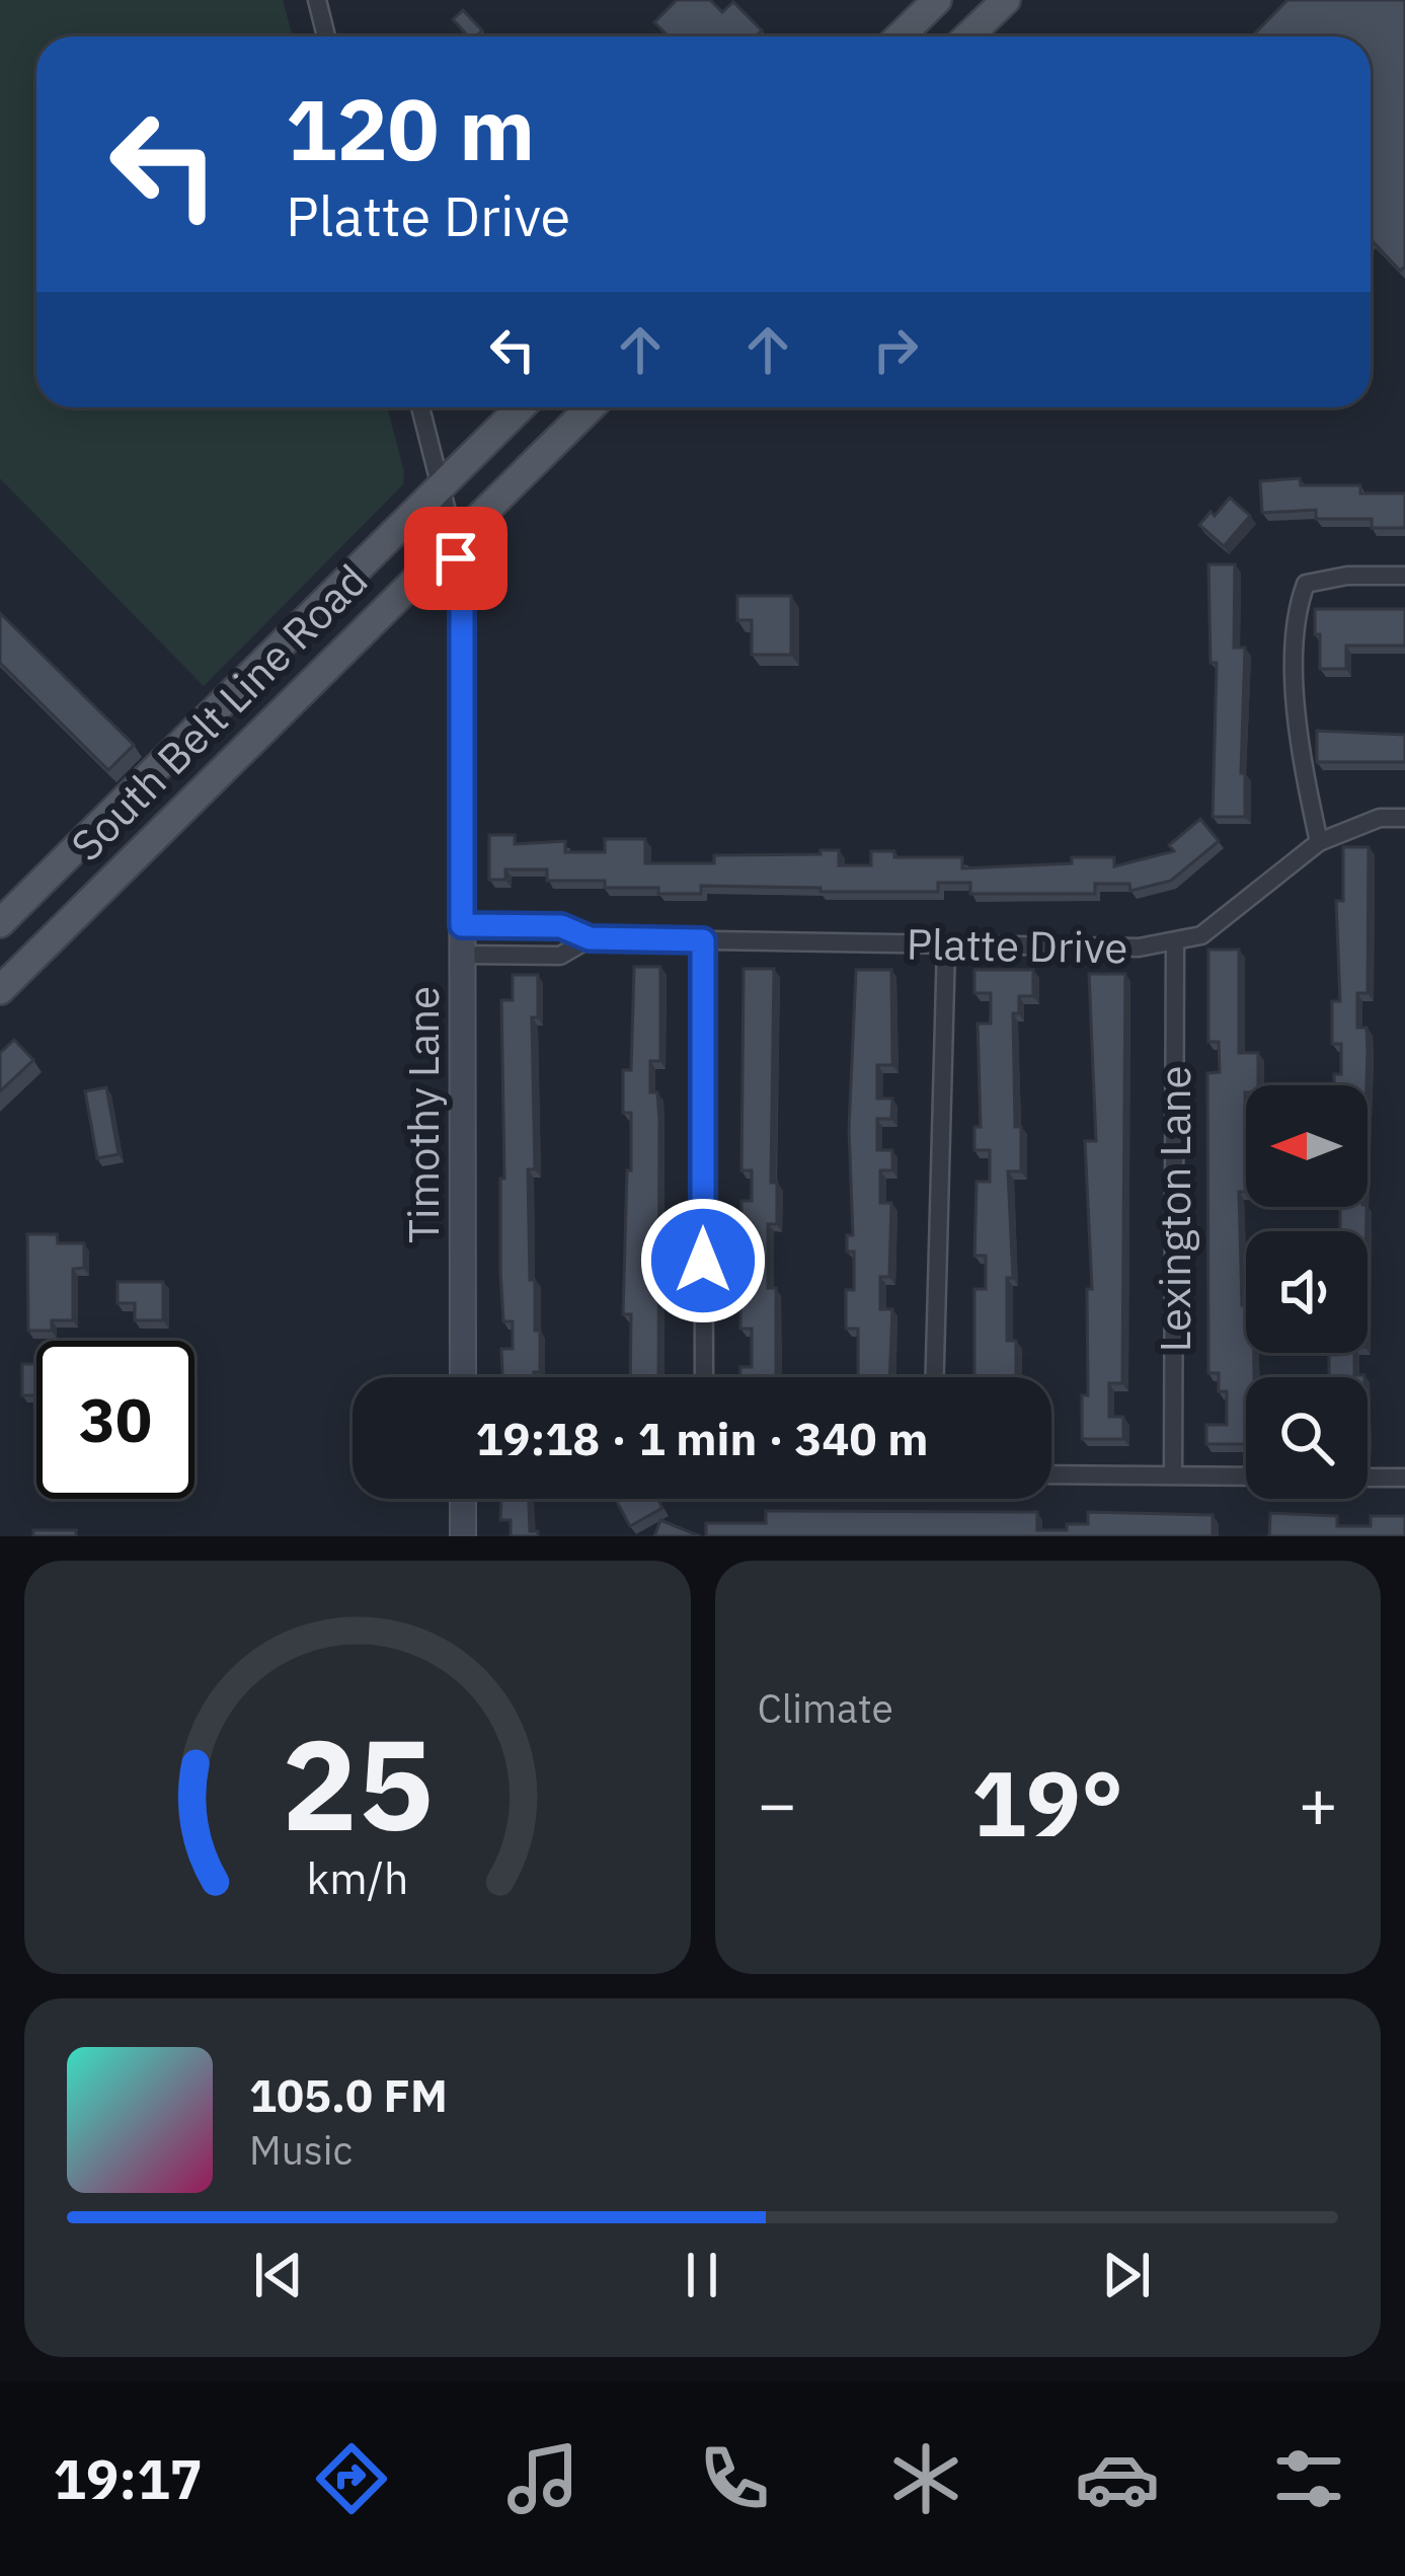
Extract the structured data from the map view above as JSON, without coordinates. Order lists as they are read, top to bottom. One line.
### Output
{"streets":{"main road":["South Belt Line Road"],"street":["Platte Drive","Timothy Lane","Lexington Lane"]},"crossings":[["South Belt Line Road","Timothy Lane"],["Platte Drive","Timothy Lane"],["Platte Drive","Lexington Lane"]],"north":"left","page":{"turn":["120 m","Platte Drive"],"limit":"30","trip":"19:18 · 1 min · 340 m","tile":"Climate","heat":["−","19°","+"],"song":["105.0 FM","Music"],"tabs":"19:17","gauge":["25","km/h"]}}
